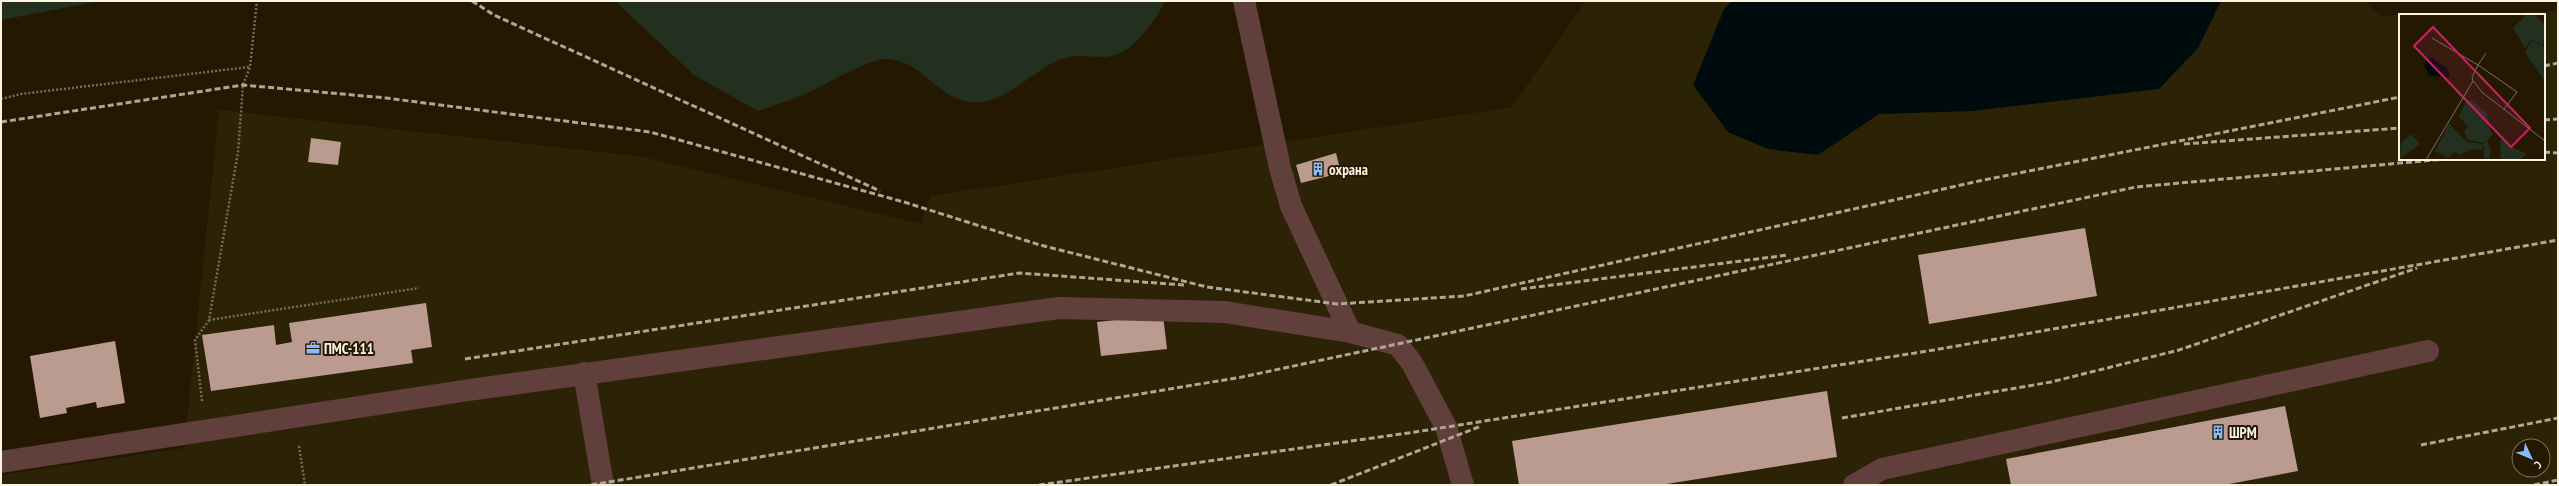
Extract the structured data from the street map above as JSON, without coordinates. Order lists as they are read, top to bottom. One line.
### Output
{"places":{"building":["охрана","ШРМ"],"office":["ПМС-111"]},"north":"bottom right"}
